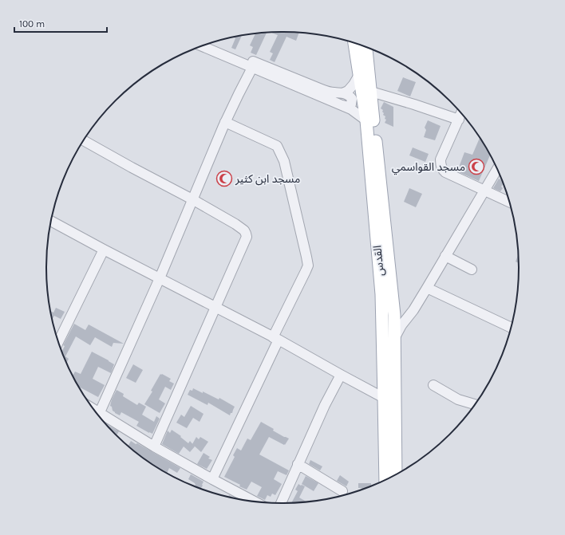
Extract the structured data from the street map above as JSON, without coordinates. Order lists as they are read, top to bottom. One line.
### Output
{"streets":{"main road":["القدس"]},"places":{"mosque":["مسجد القواسمي","مسجد ابن كثير"]},"scale_bar":"100 m"}
